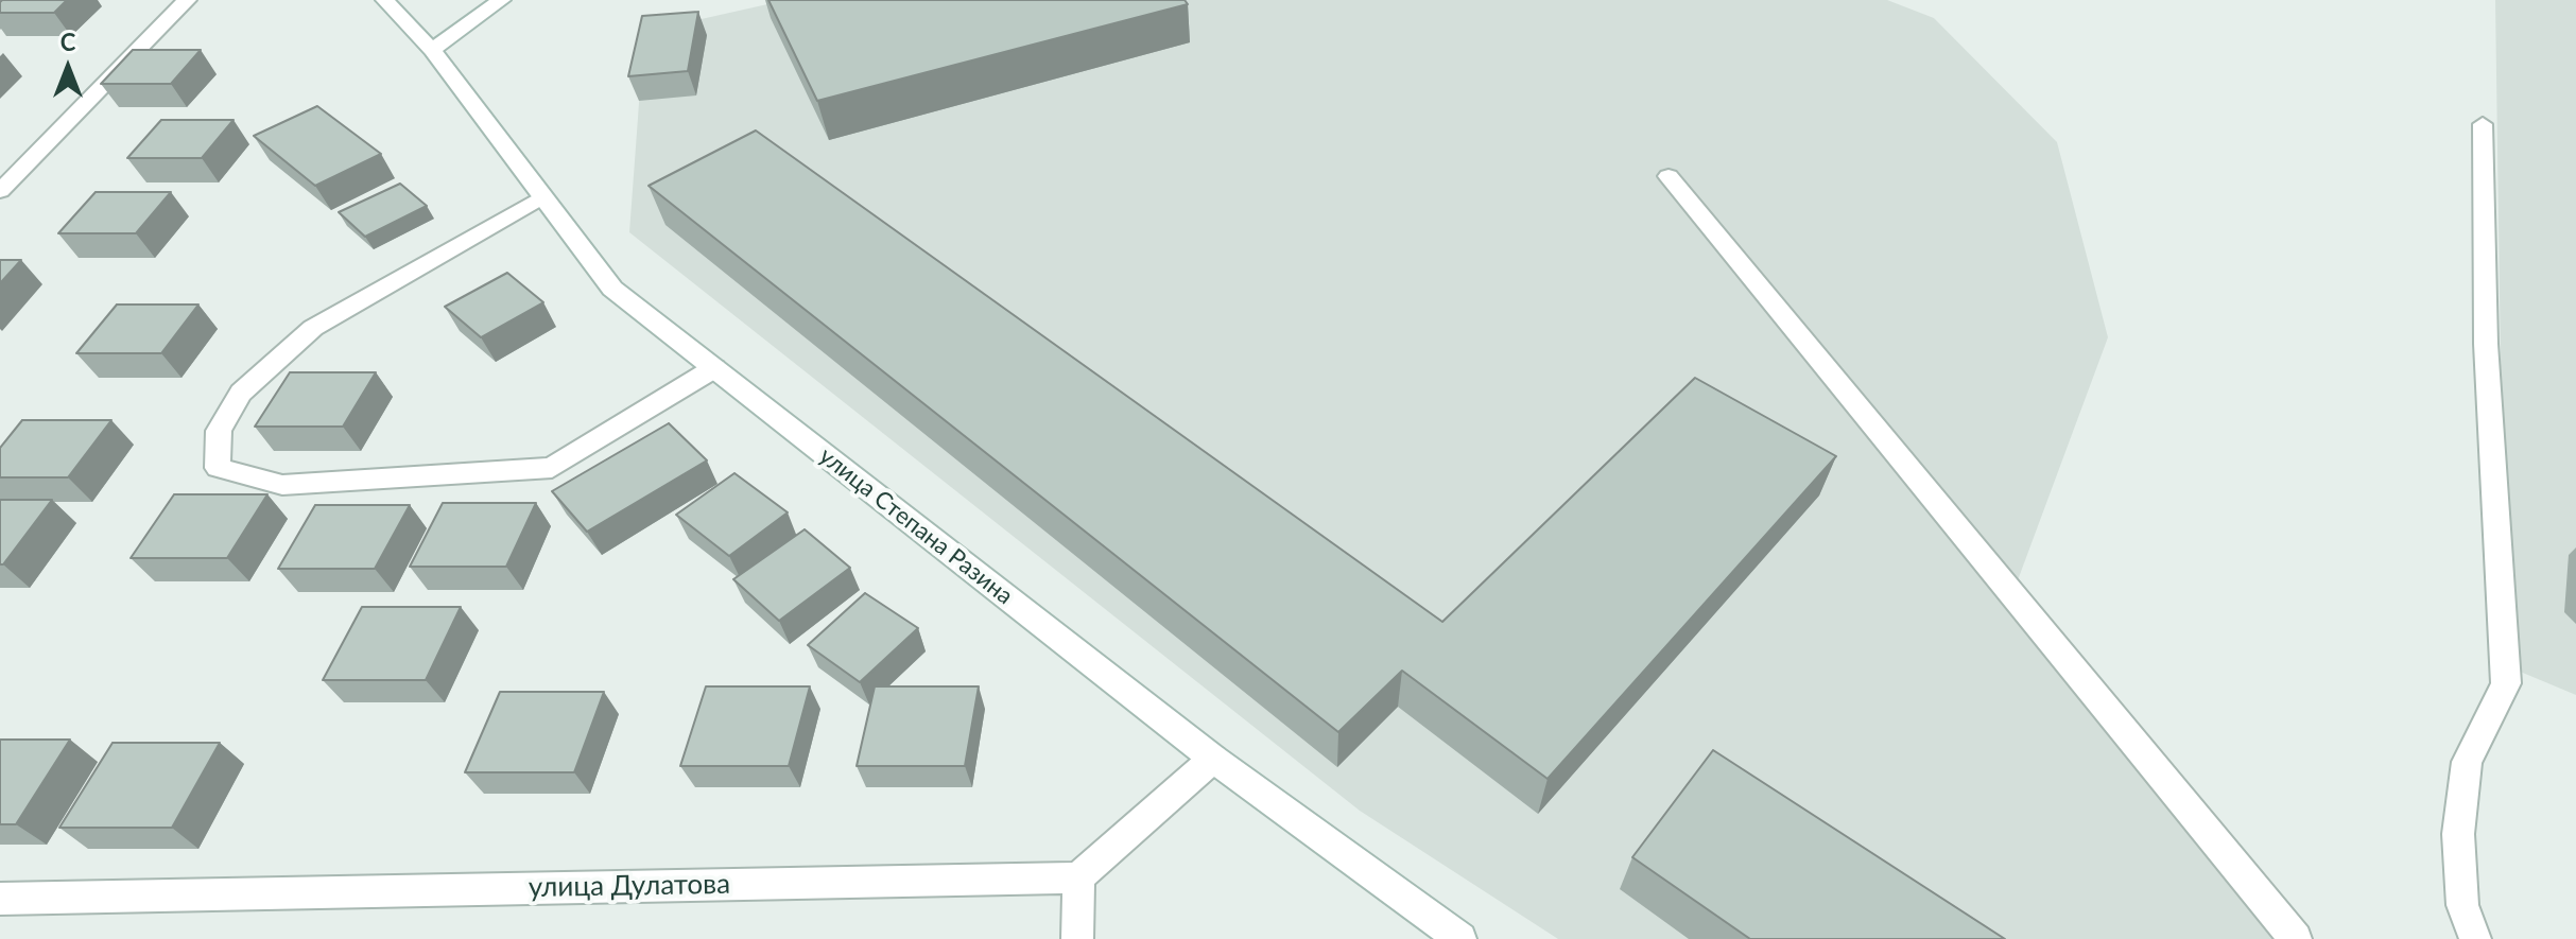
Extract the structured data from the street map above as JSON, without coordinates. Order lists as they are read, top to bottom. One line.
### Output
{"streets":{"main road":["улица Степана Разина","улица Дулатова"]},"north":"top"}
